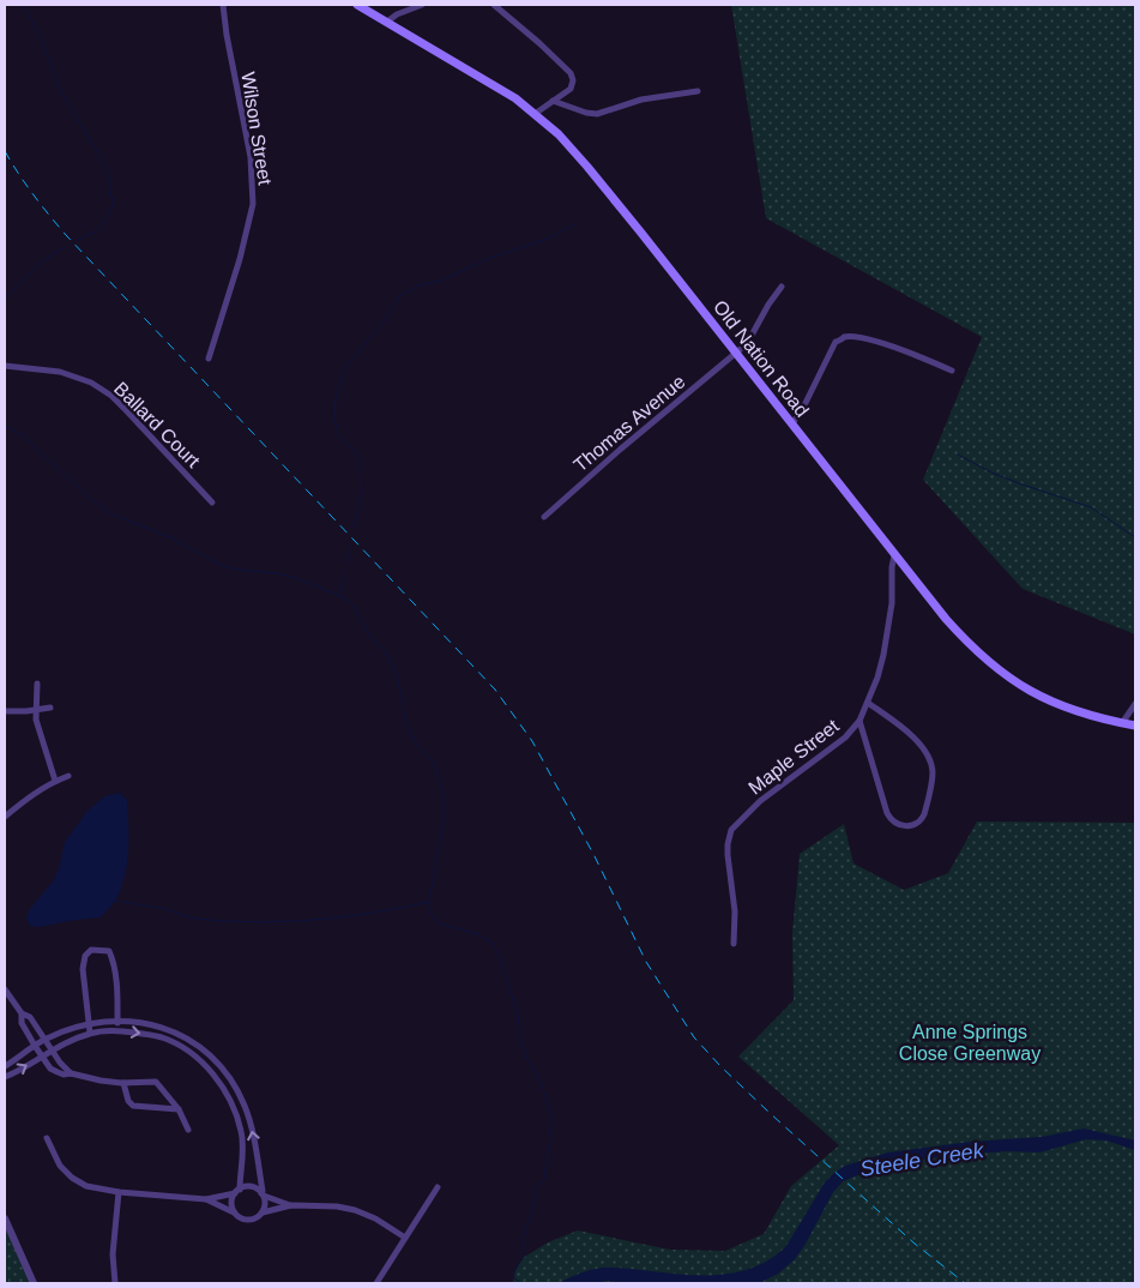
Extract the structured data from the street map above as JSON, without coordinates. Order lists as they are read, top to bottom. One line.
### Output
{"streets":{"main road":["Old Nation Road"],"street":["Wilson Street","Thomas Avenue","Ballard Court","Maple Street"]},"crossings":[["Old Nation Road","Thomas Avenue"],["Old Nation Road","Maple Street"]],"water":["Steele Creek"],"parks":["Anne Springs Close Greenway"]}
